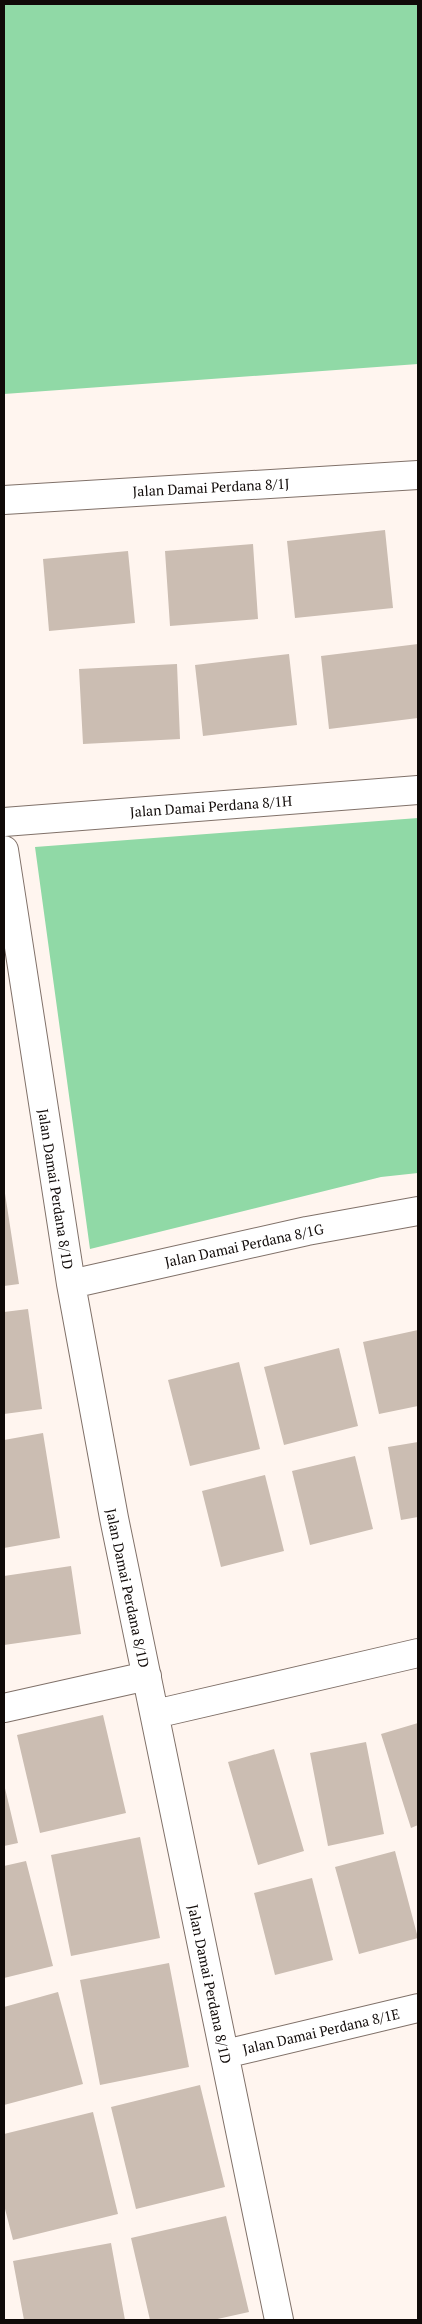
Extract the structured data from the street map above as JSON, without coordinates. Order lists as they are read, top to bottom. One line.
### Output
{"streets":{"street":["Jalan Damai Perdana 8/1J","Jalan Damai Perdana 8/1H","Jalan Damai Perdana 8/1D","Jalan Damai Perdana 8/1G","Jalan Damai Perdana 8/1E"]},"crossings":[["Jalan Damai Perdana 8/1D","Jalan Damai Perdana 8/1G"],["Jalan Damai Perdana 8/1D","Jalan Damai Perdana 8/1E"]]}
